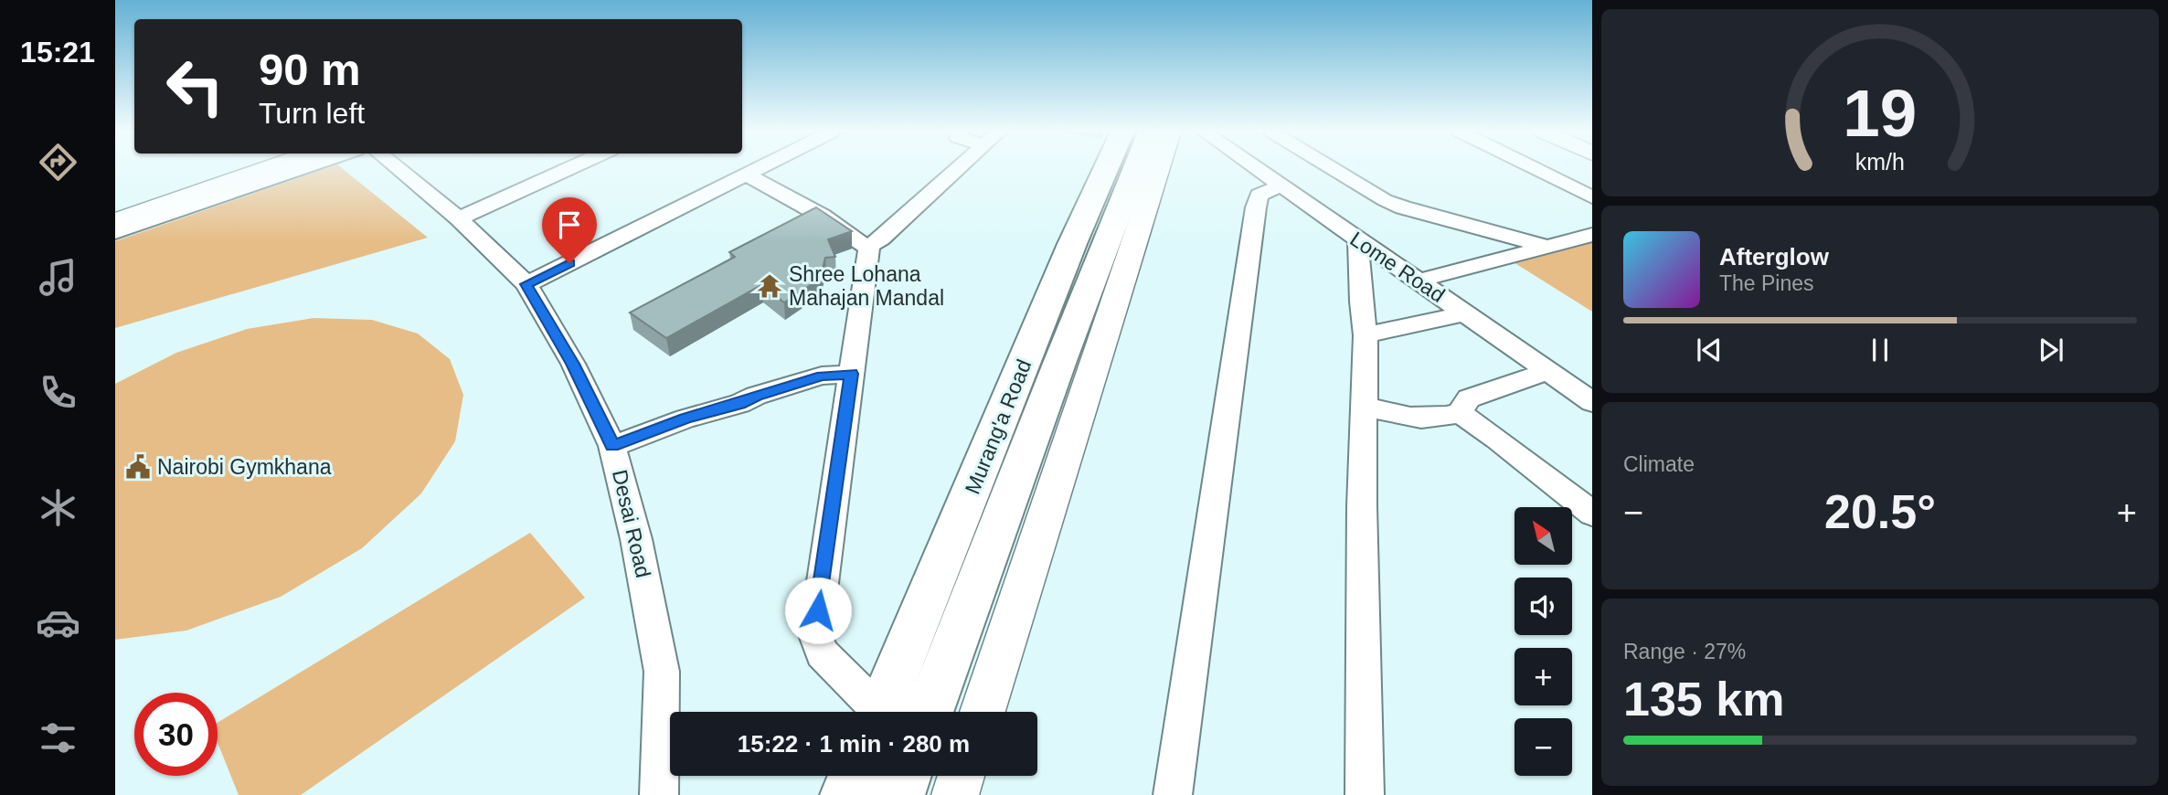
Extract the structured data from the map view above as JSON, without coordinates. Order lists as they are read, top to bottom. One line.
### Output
{"streets":{"highway":["Murang'a Road"],"street":["Lome Road","Desai Road"]},"places":{"temple":["Shree Lohana Mahajan Mandal"],"public building":["Nairobi Gymkhana"]},"north":"top left","page":{"tabs":"15:21","turn":["90 m","Turn left"],"song":["Afterglow","The Pines"],"tile":["Climate",["Range · 27%","135 km"]],"heat":["−","20.5°","+"],"map_buttons":["+","−"],"limit":"30","trip":"15:22 · 1 min · 280 m","gauge":["19","km/h"]}}
